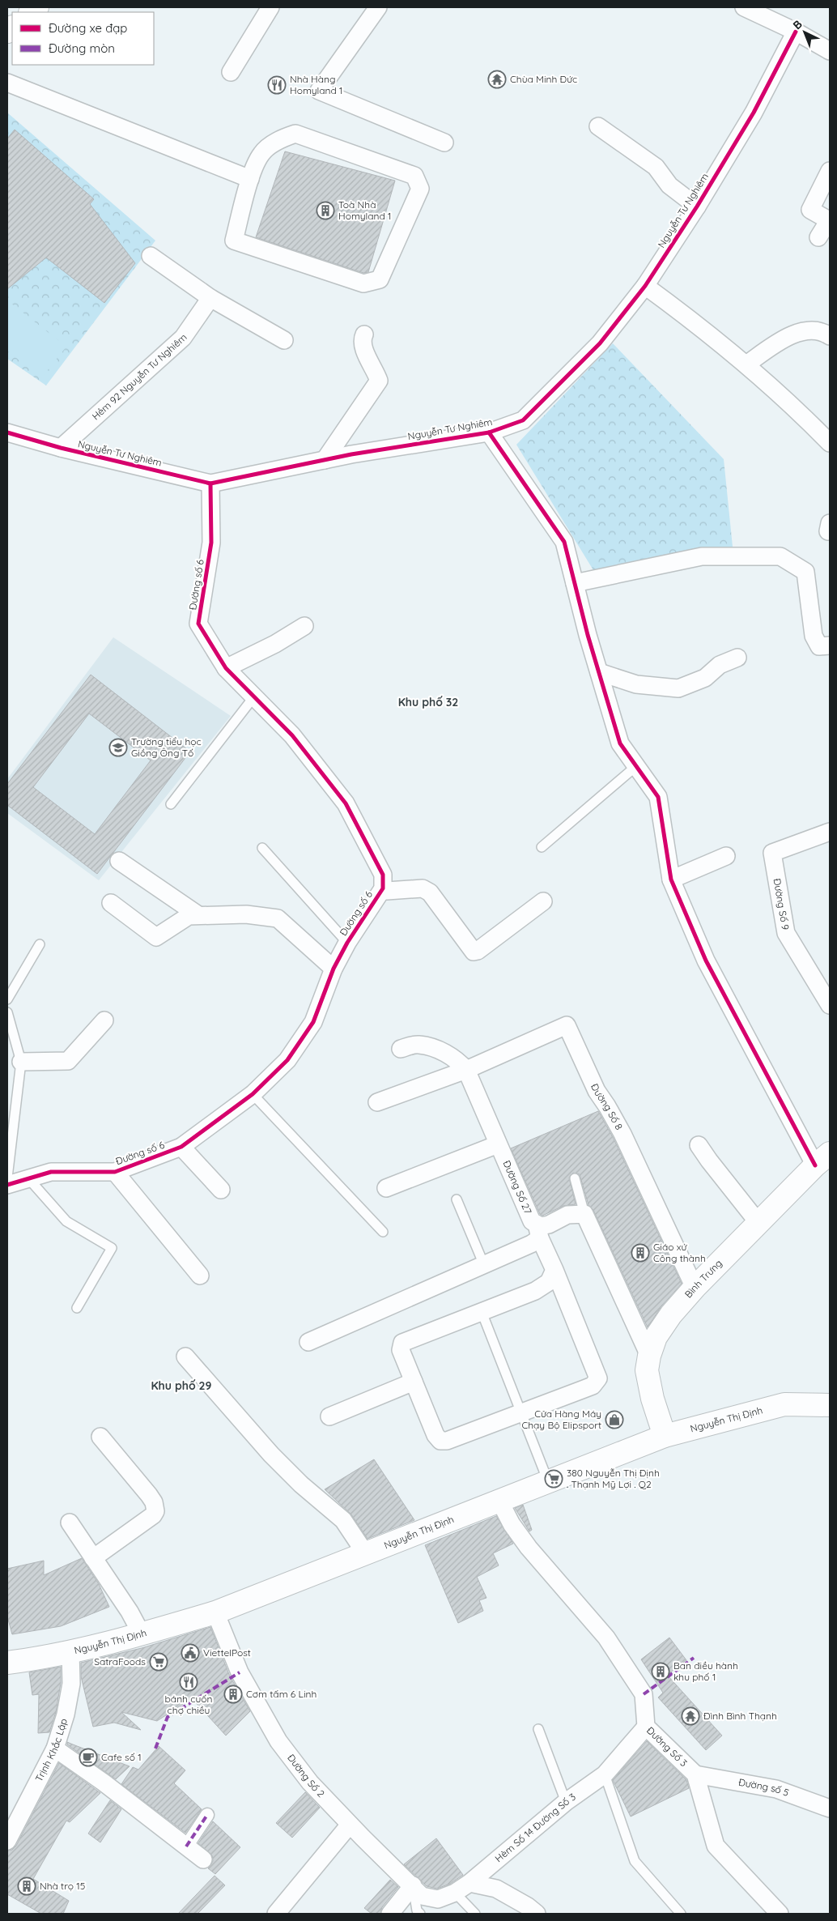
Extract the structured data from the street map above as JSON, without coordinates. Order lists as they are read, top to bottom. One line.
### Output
{"streets":{"main road":["Bình Trưng","Nguyễn Thị Định"],"street":["Nguyễn Tư Nghiêm","Hẻm 92 Nguyễn Tư Nghiêm","Đường số 6","Đường Số 9","Đường Số 8","Đường Số 27","Đường Số 3","Trịnh Khắc Lập","Đường Số 2","Đường số 5","Hèm Số 14 Đường Số 3"]},"crossings":[["Nguyễn Tư Nghiêm","Hẻm 92 Nguyễn Tư Nghiêm"],["Nguyễn Tư Nghiêm","Đường số 6"],["Đường Số 8","Đường Số 27"],["Đường Số 8","Bình Trưng"],["Bình Trưng","Nguyễn Thị Định"],["Nguyễn Thị Định","Đường Số 3"],["Nguyễn Thị Định","Trịnh Khắc Lập"],["Nguyễn Thị Định","Đường Số 2"],["Đường Số 3","Đường số 5"],["Đường Số 3","Hèm Số 14 Đường Số 3"],["Đường Số 2","Hèm Số 14 Đường Số 3"]],"districts":["Khu phố 32","Khu phố 29"],"places":{"temple":["Chùa Minh Đức","Đình Bình Thạnh"],"restaurant":["Nhà Hàng Homyland 1","bánh cuốn chợ chiều"],"building":["Toà Nhà Homyland 1","Giáo xứ Công thành","Ban điều hành khu phố 1","Cơm tấm 6 Linh","Nhà trọ 15"],"school or university":["Trường tiểu học Giồng Ông Tố"],"shop":["Cửa Hàng Máy Chạy Bộ Elipsport"],"supermarket":["380 Nguyễn Thị Định . Thạnh Mỹ Lợi . Q2","SatraFoods"],"public building":["ViettelPost"],"cafe":["Cafe số 1"]},"legend":["Đường xe đạp","Đường mòn"],"north":"top left"}
